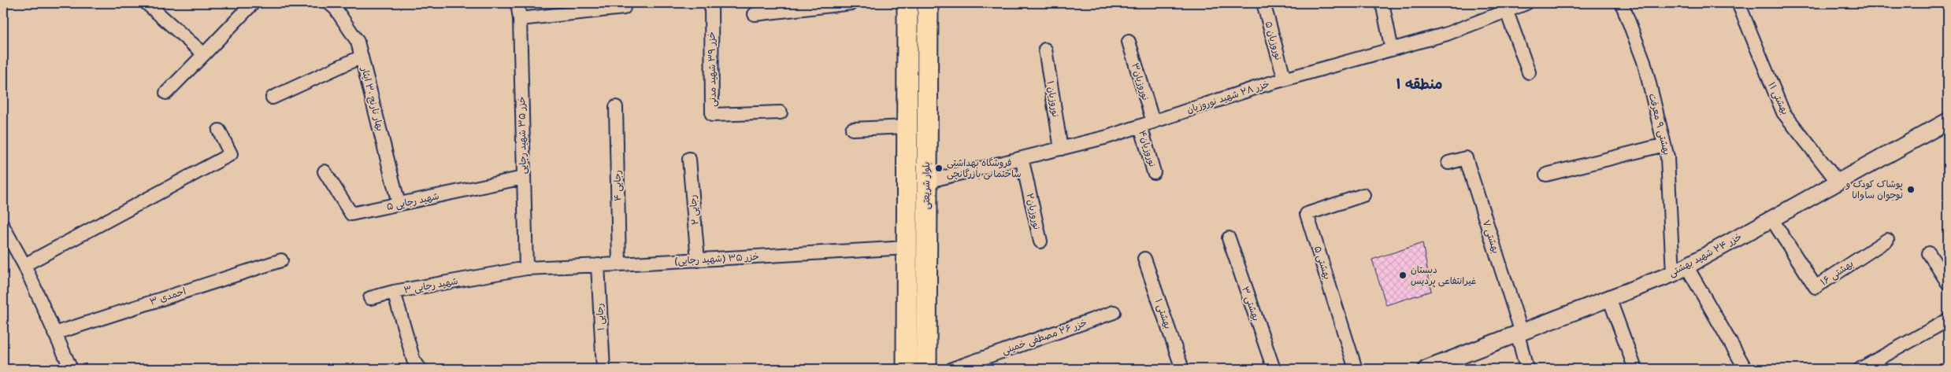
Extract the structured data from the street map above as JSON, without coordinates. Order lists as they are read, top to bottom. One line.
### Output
{"streets":{"main road":["بلوار شریعتی"],"street":["نوروزیان ۵","خزر ۳۹ شهید مدنی","نوروزیان۳","خزر ۲۸ شهید نوروزیان","بهشتی ۱۱","بهار نارنج ۳۰ ایثار","نوروزیان ۱","بهشتی ۹ معرفت","خزر ۳۵ شهید رجایی","نوروزیان۴","رجایی ۴","شهید رجایی ۵","رجایی ۲","نوروزیان۲","بهشتی ۷","خزر ۲۴ شهید بهشتی","خزر ۳۵ (شهید رجایی)","بهشتی ۵","بهشتی ۱۶","شهید رجایی ۳","احمدی ۳","بهشتی ۳","بهشتی ۱","رجایی ۱","خزر ۲۶ مصطفی خمینی"]},"crossings":[["نوروزیان ۵","خزر ۲۸ شهید نوروزیان"],["نوروزیان۳","خزر ۲۸ شهید نوروزیان"],["نوروزیان۳","نوروزیان۴"],["خزر ۲۸ شهید نوروزیان","نوروزیان ۱"],["خزر ۲۸ شهید نوروزیان","نوروزیان۴"],["خزر ۲۸ شهید نوروزیان","بلوار شریعتی"],["خزر ۲۸ شهید نوروزیان","نوروزیان۲"],["بهشتی ۱۱","خزر ۲۴ شهید بهشتی"],["بهار نارنج ۳۰ ایثار","شهید رجایی ۵"],["بهشتی ۹ معرفت","خزر ۲۴ شهید بهشتی"],["خزر ۳۵ شهید رجایی","شهید رجایی ۵"],["خزر ۳۵ شهید رجایی","خزر ۳۵ (شهید رجایی)"],["خزر ۳۵ شهید رجایی","شهید رجایی ۳"],["رجایی ۴","خزر ۳۵ (شهید رجایی)"],["بلوار شریعتی","خزر ۳۵ (شهید رجایی)"],["رجایی ۲","خزر ۳۵ (شهید رجایی)"],["بهشتی ۷","خزر ۲۴ شهید بهشتی"],["خزر ۲۴ شهید بهشتی","بهشتی ۱۶"],["خزر ۳۵ (شهید رجایی)","شهید رجایی ۳"],["خزر ۳۵ (شهید رجایی)","رجایی ۱"]],"districts":["منطقه ۱"],"places":["فروشگاه بهداشتی ساختمانی بازرگانچی","پوشاک کودک و نوجوان ساوانا","دبستان غیرانتفاعی پردیس"]}
